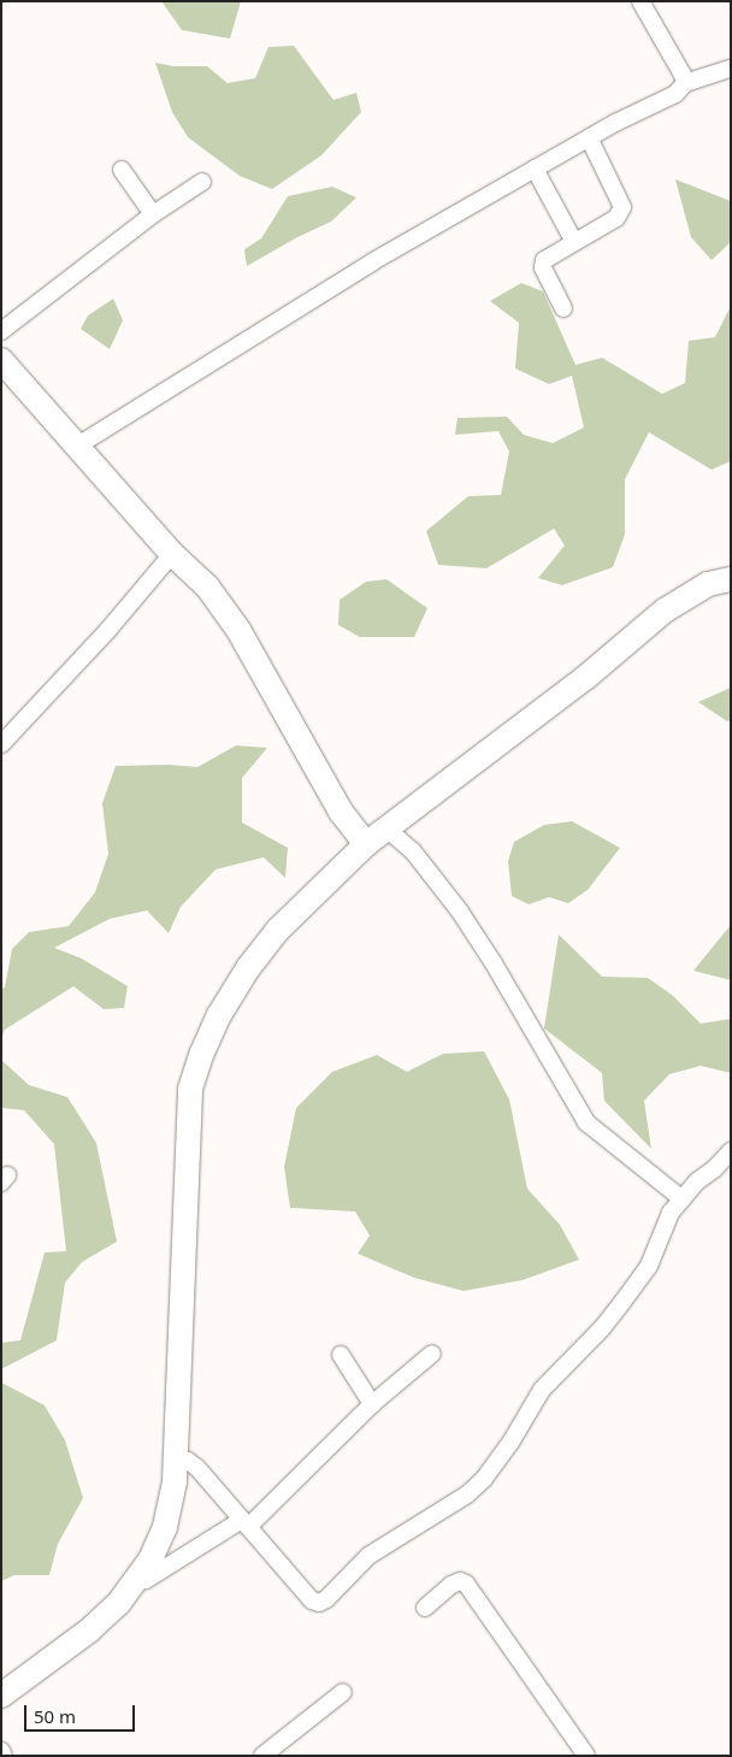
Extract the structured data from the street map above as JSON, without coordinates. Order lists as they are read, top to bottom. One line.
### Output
{"scale_bar":"50 m"}
